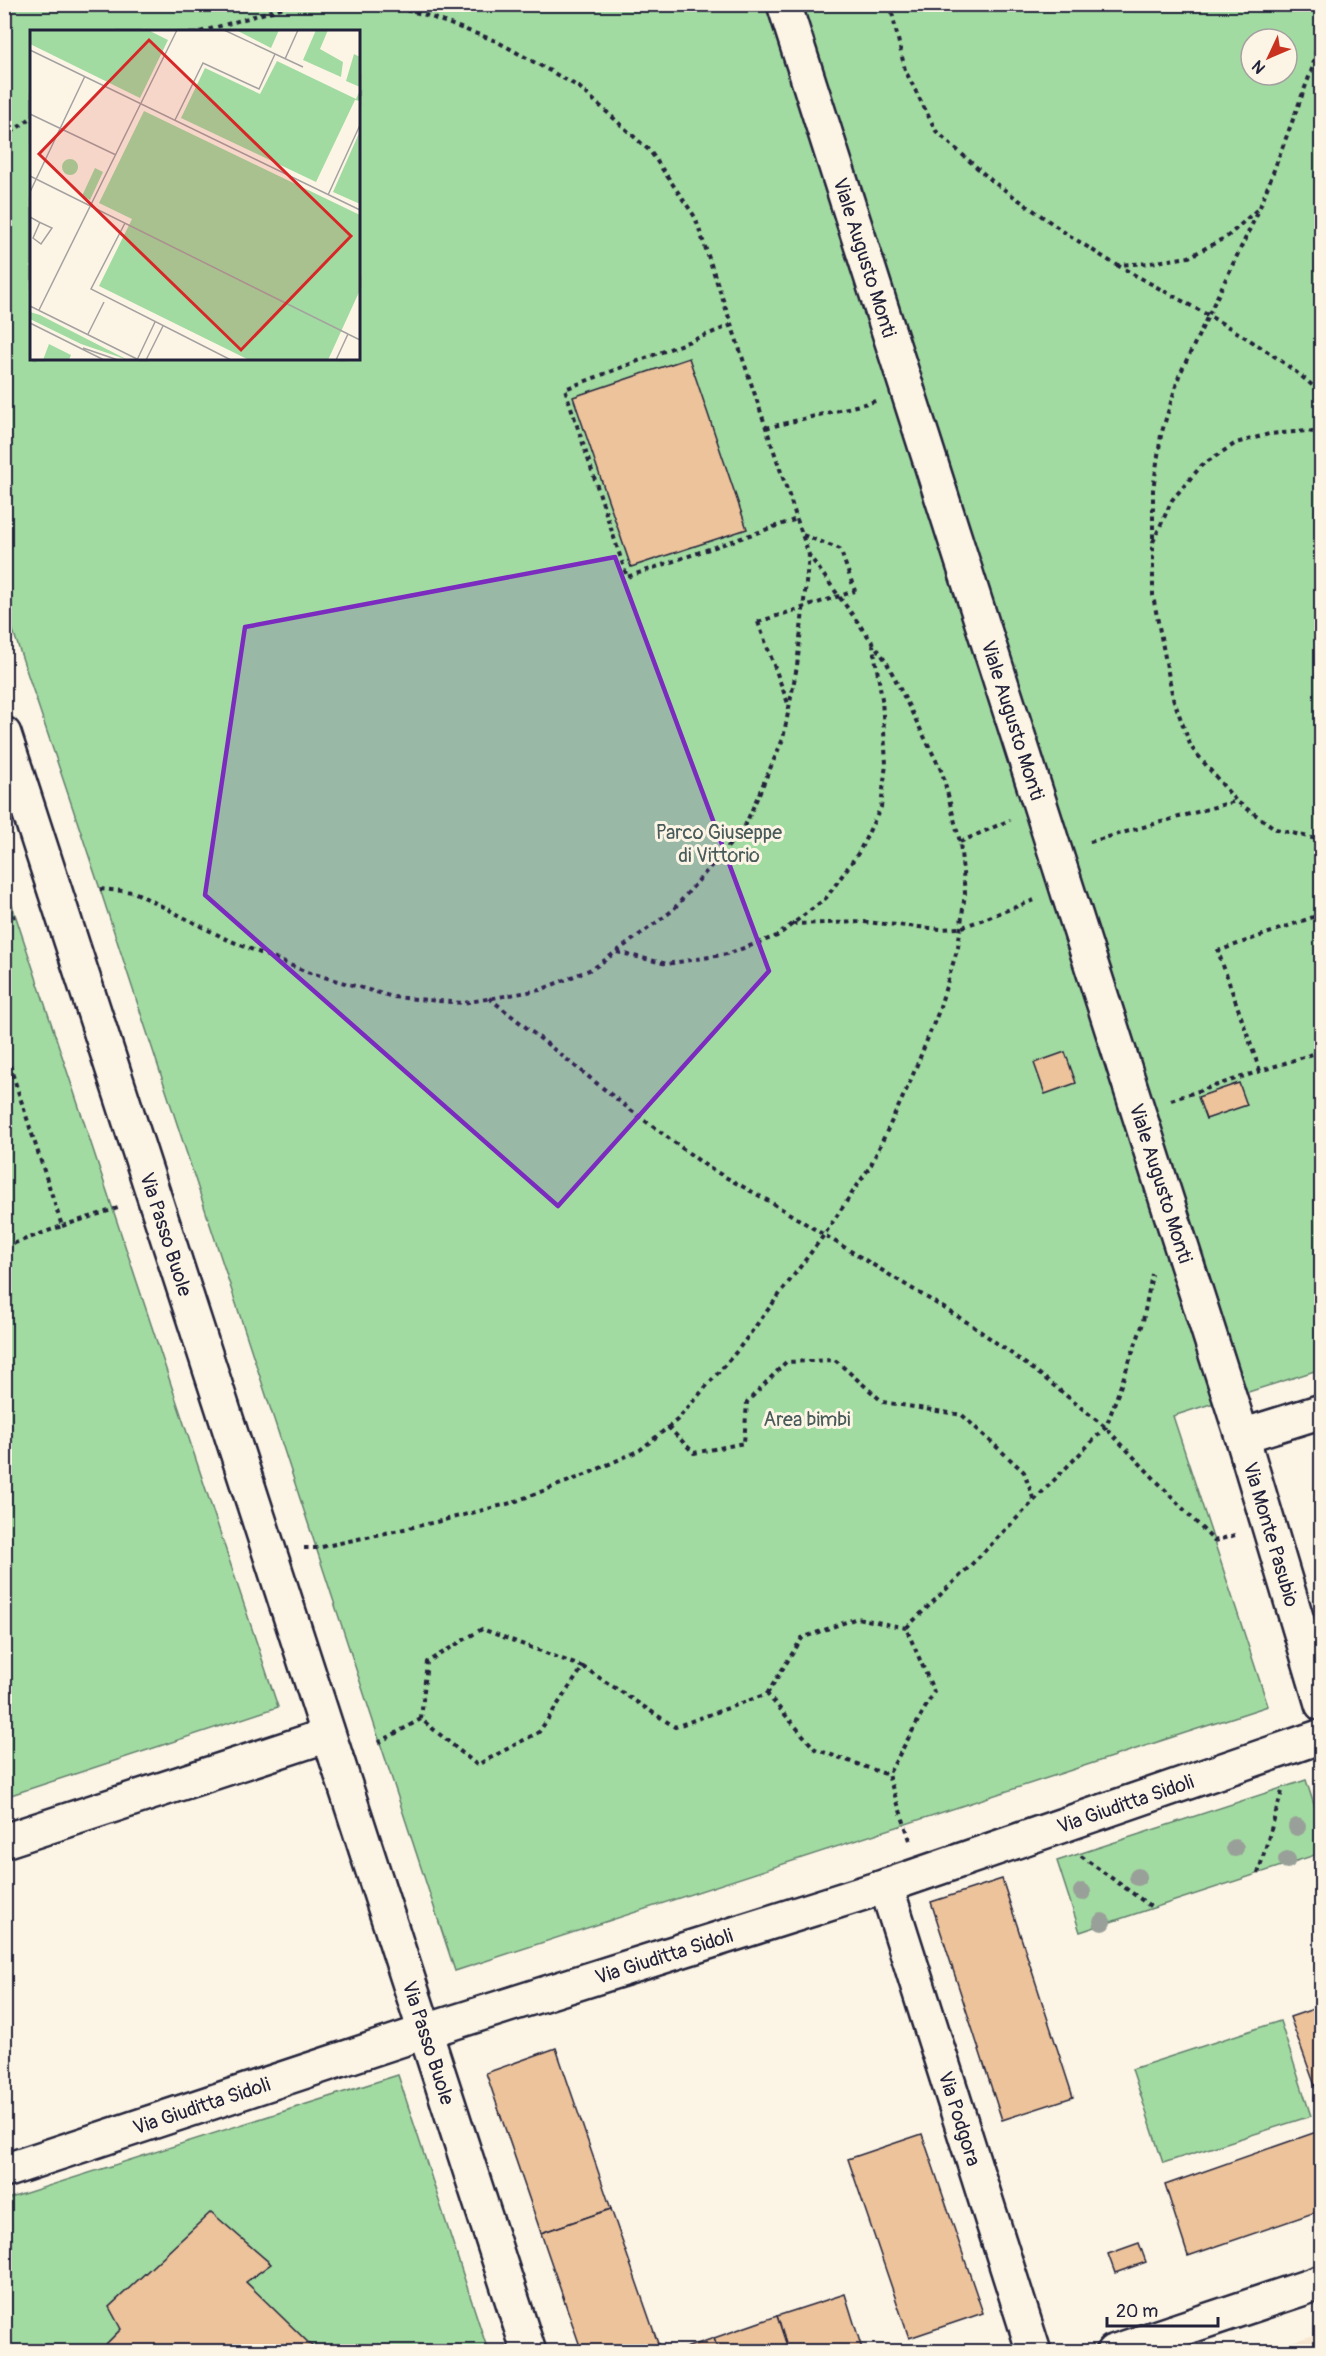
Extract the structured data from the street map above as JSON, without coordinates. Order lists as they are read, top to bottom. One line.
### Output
{"streets":{"street":["Viale Augusto Monti","Via Passo Buole","Via Monte Pasubio","Via Giuditta Sidoli","Via Podgora"]},"crossings":[["Viale Augusto Monti","Via Monte Pasubio"],["Via Passo Buole","Via Giuditta Sidoli"],["Via Giuditta Sidoli","Via Podgora"]],"parks":["Parco Giuseppe di Vittorio","Area bimbi"],"scale_bar":"20 m","north":"bottom left"}
